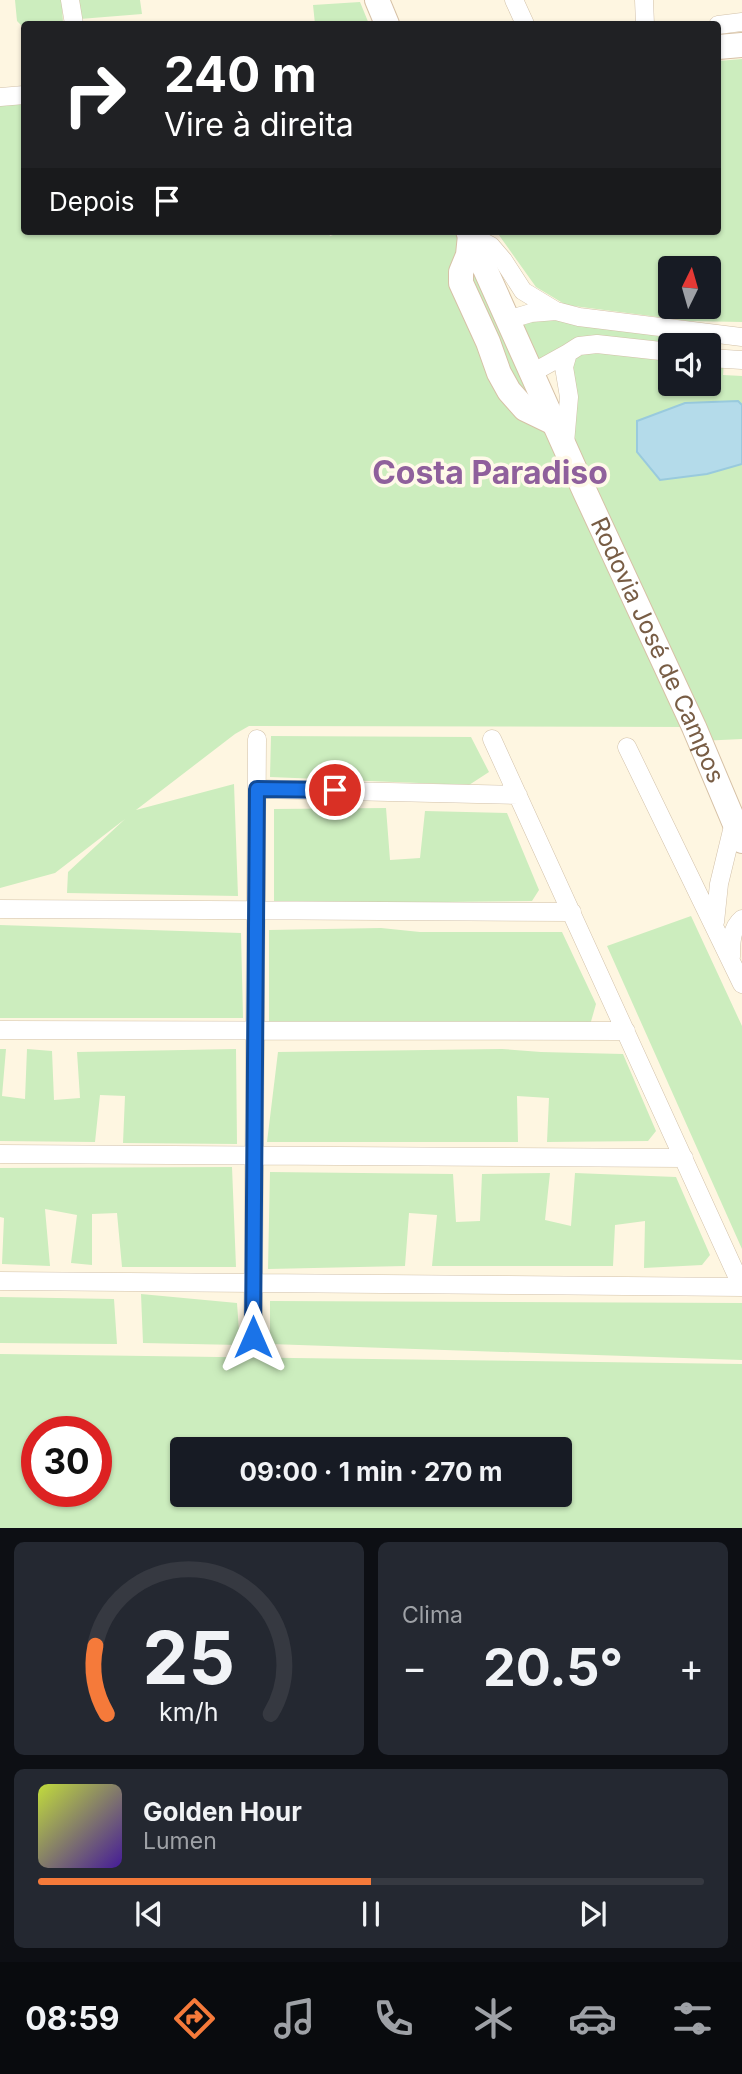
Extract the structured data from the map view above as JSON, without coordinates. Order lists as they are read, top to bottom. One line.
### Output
{"streets":{"main road":["Rodovia José de Campos"]},"districts":["Costa Paradiso"],"north":"top","page":{"turn":["240 m","Vire à direita"],"then":"Depois","limit":"30","trip":"09:00 · 1 min · 270 m","tile":"Clima","heat":["−","20.5°","+"],"song":["Golden Hour","Lumen"],"tabs":"08:59","gauge":["25","km/h"]}}
